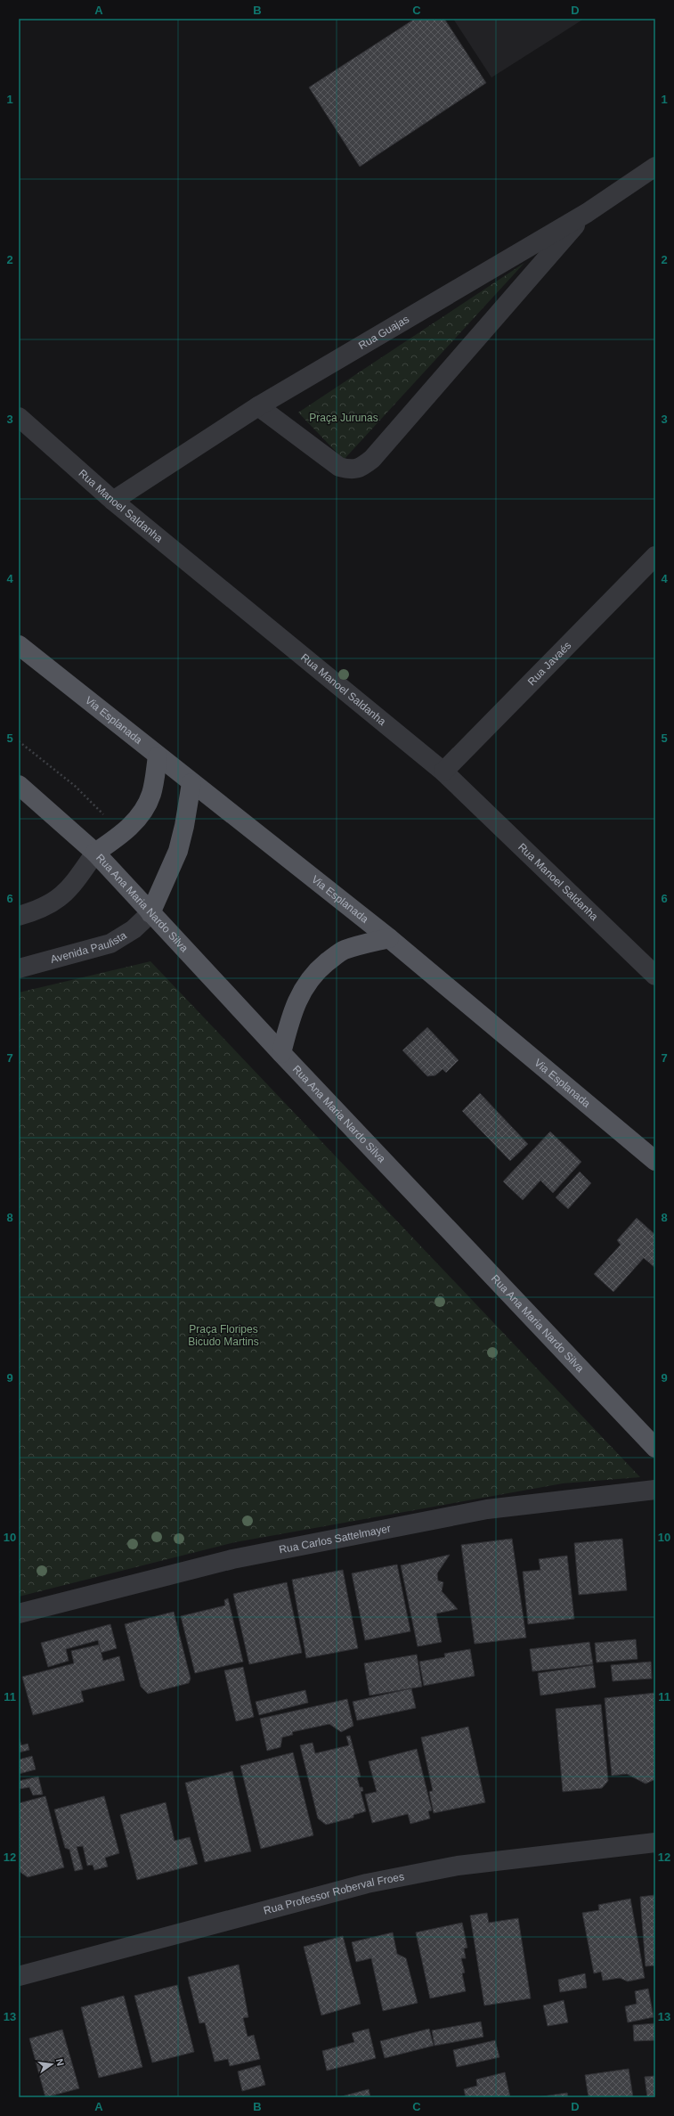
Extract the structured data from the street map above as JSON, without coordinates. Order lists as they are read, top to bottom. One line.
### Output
{"streets":{"main road":["Via Esplanada","Rua Ana Maria Nardo Silva"],"street":["Rua Guajas","Rua Manoel Saldanha","Rua Javaés","Avenida Paulista","Rua Carlos Sattelmayer","Rua Professor Roberval Froes"]},"crossings":[["Rua Guajas","Rua Manoel Saldanha"],["Rua Manoel Saldanha","Rua Javaés"],["Rua Ana Maria Nardo Silva","Avenida Paulista"]],"parks":["Praça Jurunas","Praça Floripes Bicudo Martins"],"north":"right","grid":{"columns":["A","B","C","D"],"rows":["1","2","3","4","5","6","7","8","9","10","11","12","13"]}}
